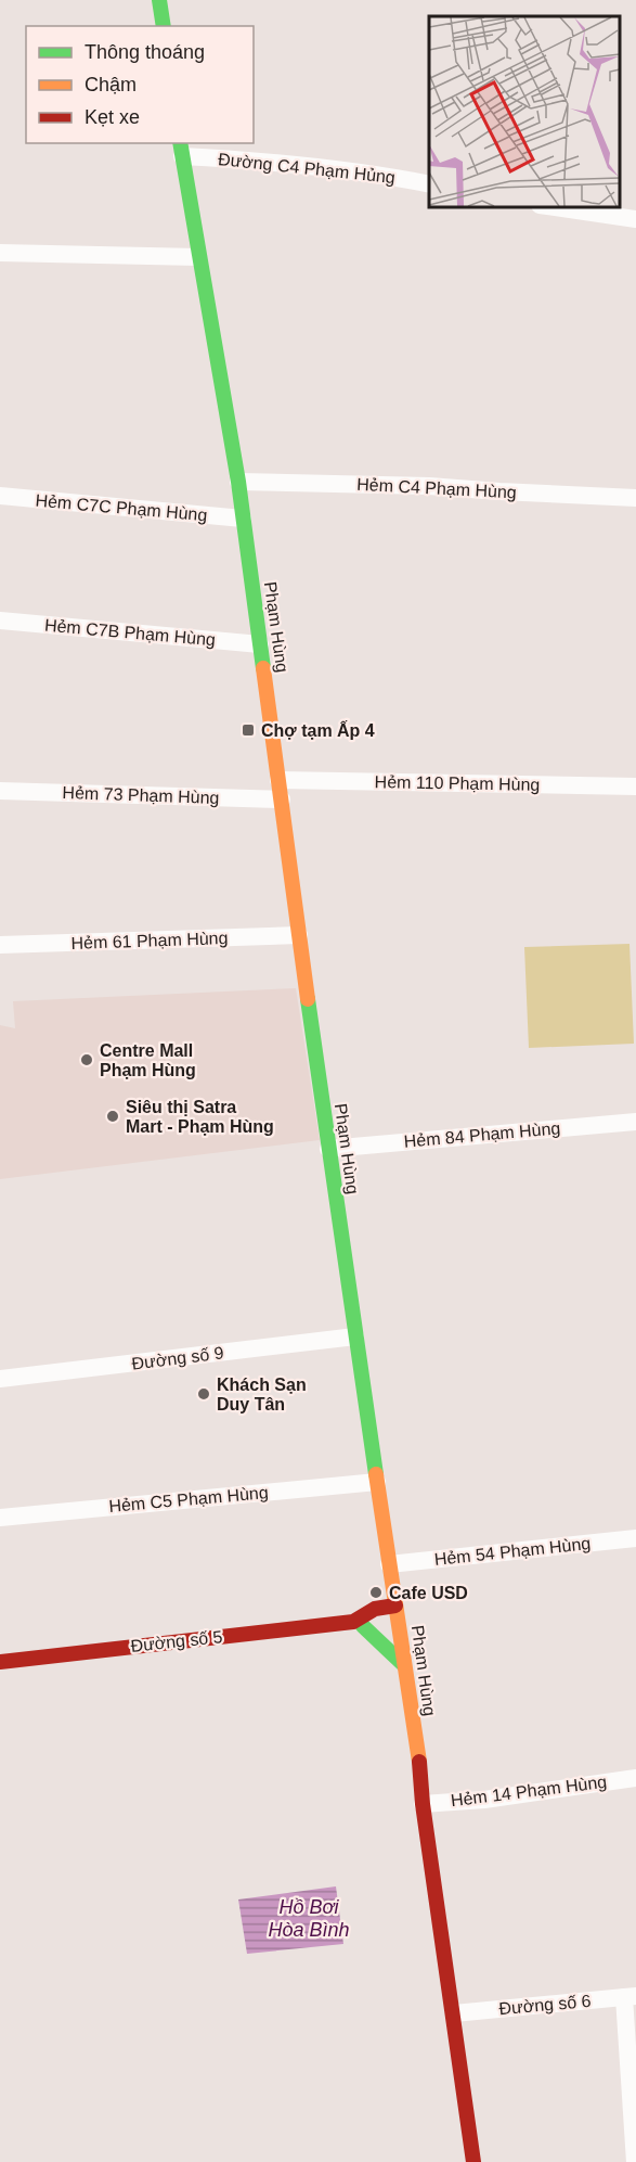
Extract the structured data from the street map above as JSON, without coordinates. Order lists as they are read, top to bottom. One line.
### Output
{"streets":{"main road":["Phạm Hùng","Đường số 5"],"street":["Đường C4 Phạm Hủng","Hẻm C4 Phạm Hùng","Hẻm C7C Phạm Hùng","Hẻm C7B Phạm Hùng","Hẻm 110 Phạm Hùng","Hẻm 73 Phạm Hùng","Hẻm 61 Phạm Hùng","Hẻm 84 Phạm Hùng","Đường số 9","Hẻm C5 Phạm Hùng","Hẻm 54 Phạm Hùng","Hẻm 14 Phạm Hùng","Đường số 6"]},"crossings":[["Đường C4 Phạm Hủng","Phạm Hùng"],["Hẻm C4 Phạm Hùng","Phạm Hùng"],["Hẻm C7C Phạm Hùng","Phạm Hùng"],["Phạm Hùng","Hẻm C7B Phạm Hùng"],["Phạm Hùng","Hẻm 110 Phạm Hùng"],["Phạm Hùng","Hẻm 73 Phạm Hùng"],["Phạm Hùng","Hẻm 61 Phạm Hùng"],["Phạm Hùng","Hẻm 84 Phạm Hùng"],["Phạm Hùng","Đường số 9"],["Phạm Hùng","Hẻm C5 Phạm Hùng"],["Phạm Hùng","Hẻm 54 Phạm Hùng"],["Phạm Hùng","Đường số 5"],["Phạm Hùng","Hẻm 14 Phạm Hùng"],["Phạm Hùng","Đường số 6"]],"water":["Hồ Bơi Hòa Bình"],"places":{"transit":["Chợ tạm Ấp 4"],"other":["Centre Mall Phạm Hùng","Siêu thị Satra Mart - Phạm Hùng","Khách Sạn Duy Tân","Cafe USD"]},"legend":["Thông thoáng","Chậm","Kẹt xe"]}
